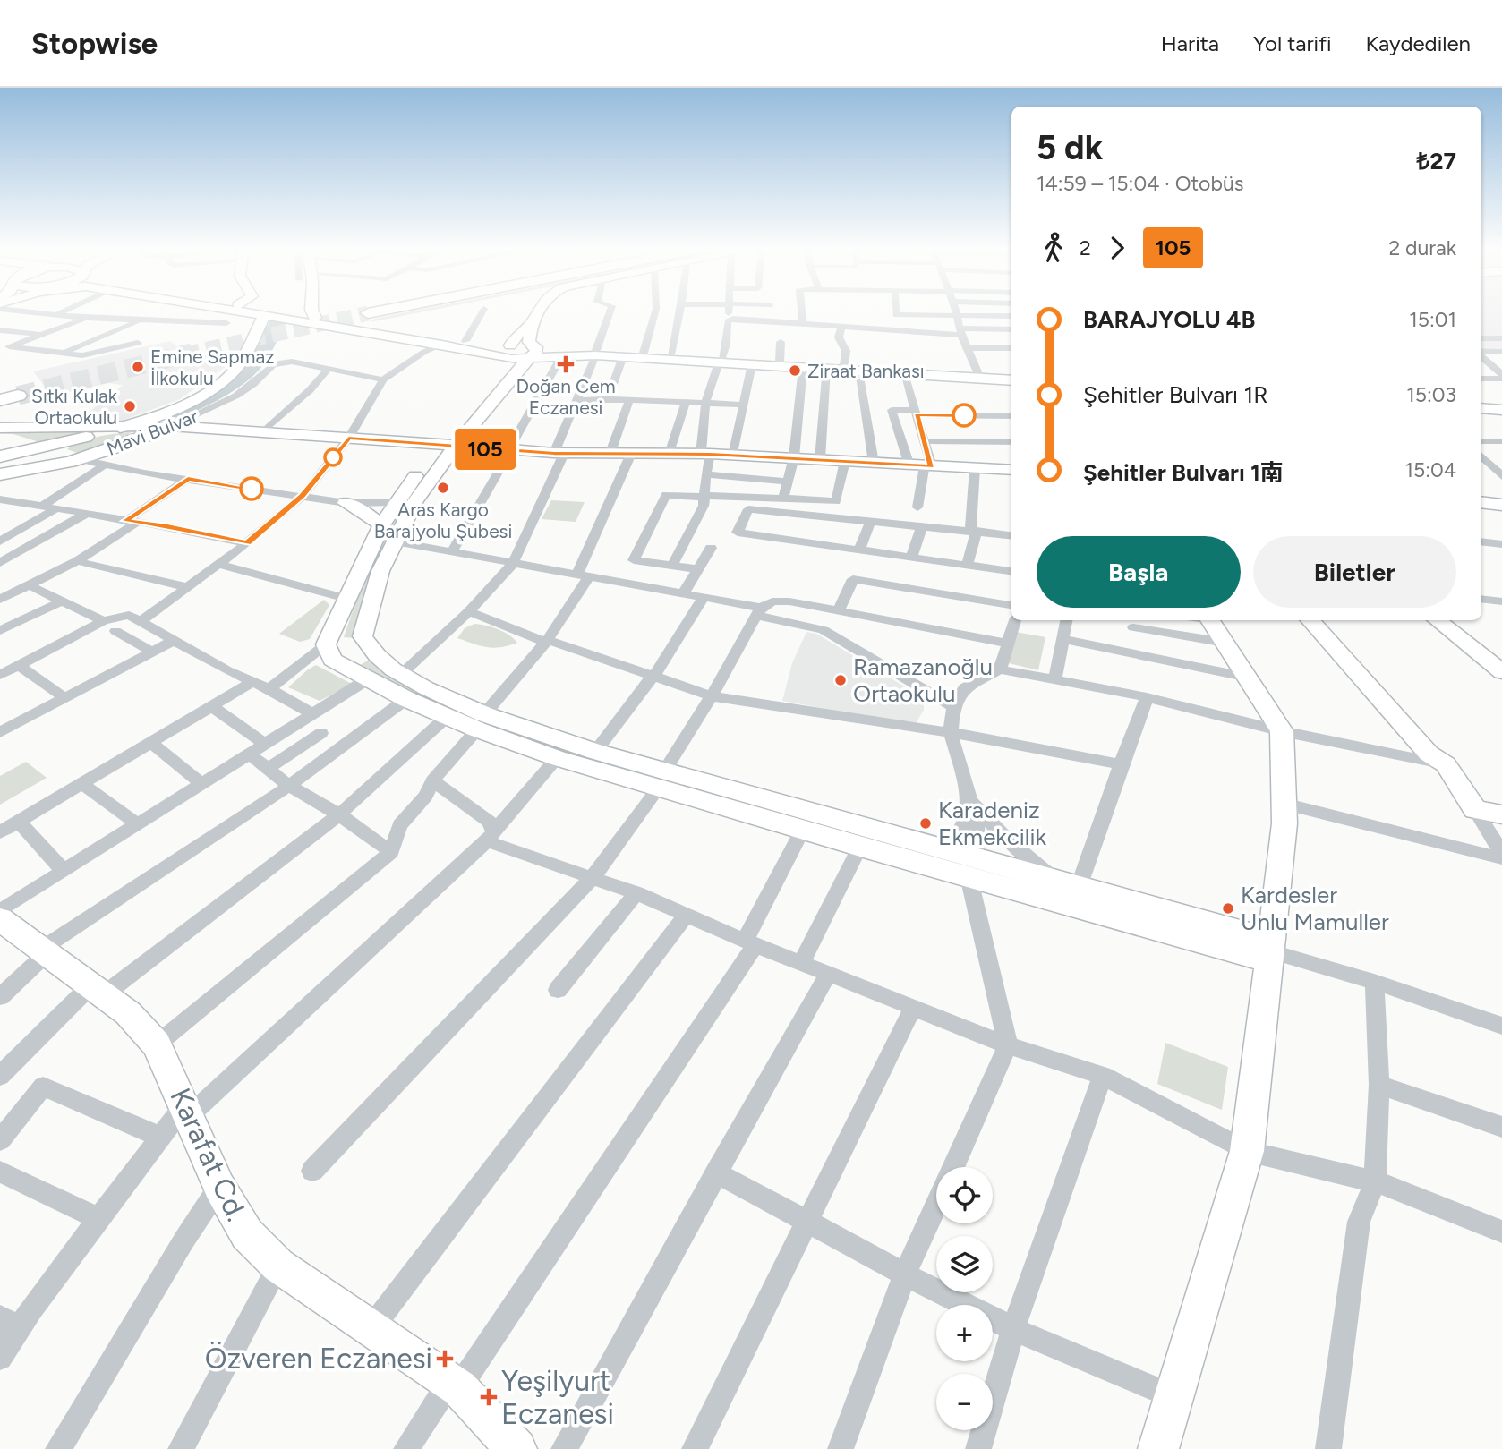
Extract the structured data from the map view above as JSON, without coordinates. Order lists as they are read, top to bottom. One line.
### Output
{"streets":{"main road":["Mavi Bulvar","Karafat Cd."]},"places":{"health":["Doğan Cem Eczanesi","Özveren Eczanesi","Yeşilyurt Eczanesi"],"other":["Emine Sapmaz İlkokulu","Ziraat Bankası","Sıtkı Kulak Ortaokulu","Aras Kargo Barajyolu Şubesi","Ramazanoğlu Ortaokulu","Karadeniz Ekmekcilik","Kardesler Unlu Mamuller"]},"lines":["bus line 105"],"page":{"header":"Stopwise","nav":["Harita","Yol tarifi","Kaydedilen"],"on_map":"105","heading":["5 dk","14:59 – 15:04 · Otobüs","₺27"],"legs":["2","105","2 durak"],"list":[{"name":"BARAJYOLU 4B","value":"15:01"},{"name":"Şehitler Bulvarı 1R","value":"15:03"},{"name":"Şehitler Bulvarı 1南","value":"15:04"}],"buttons":["Başla","Biletler"],"map_buttons":["+","−"]}}
